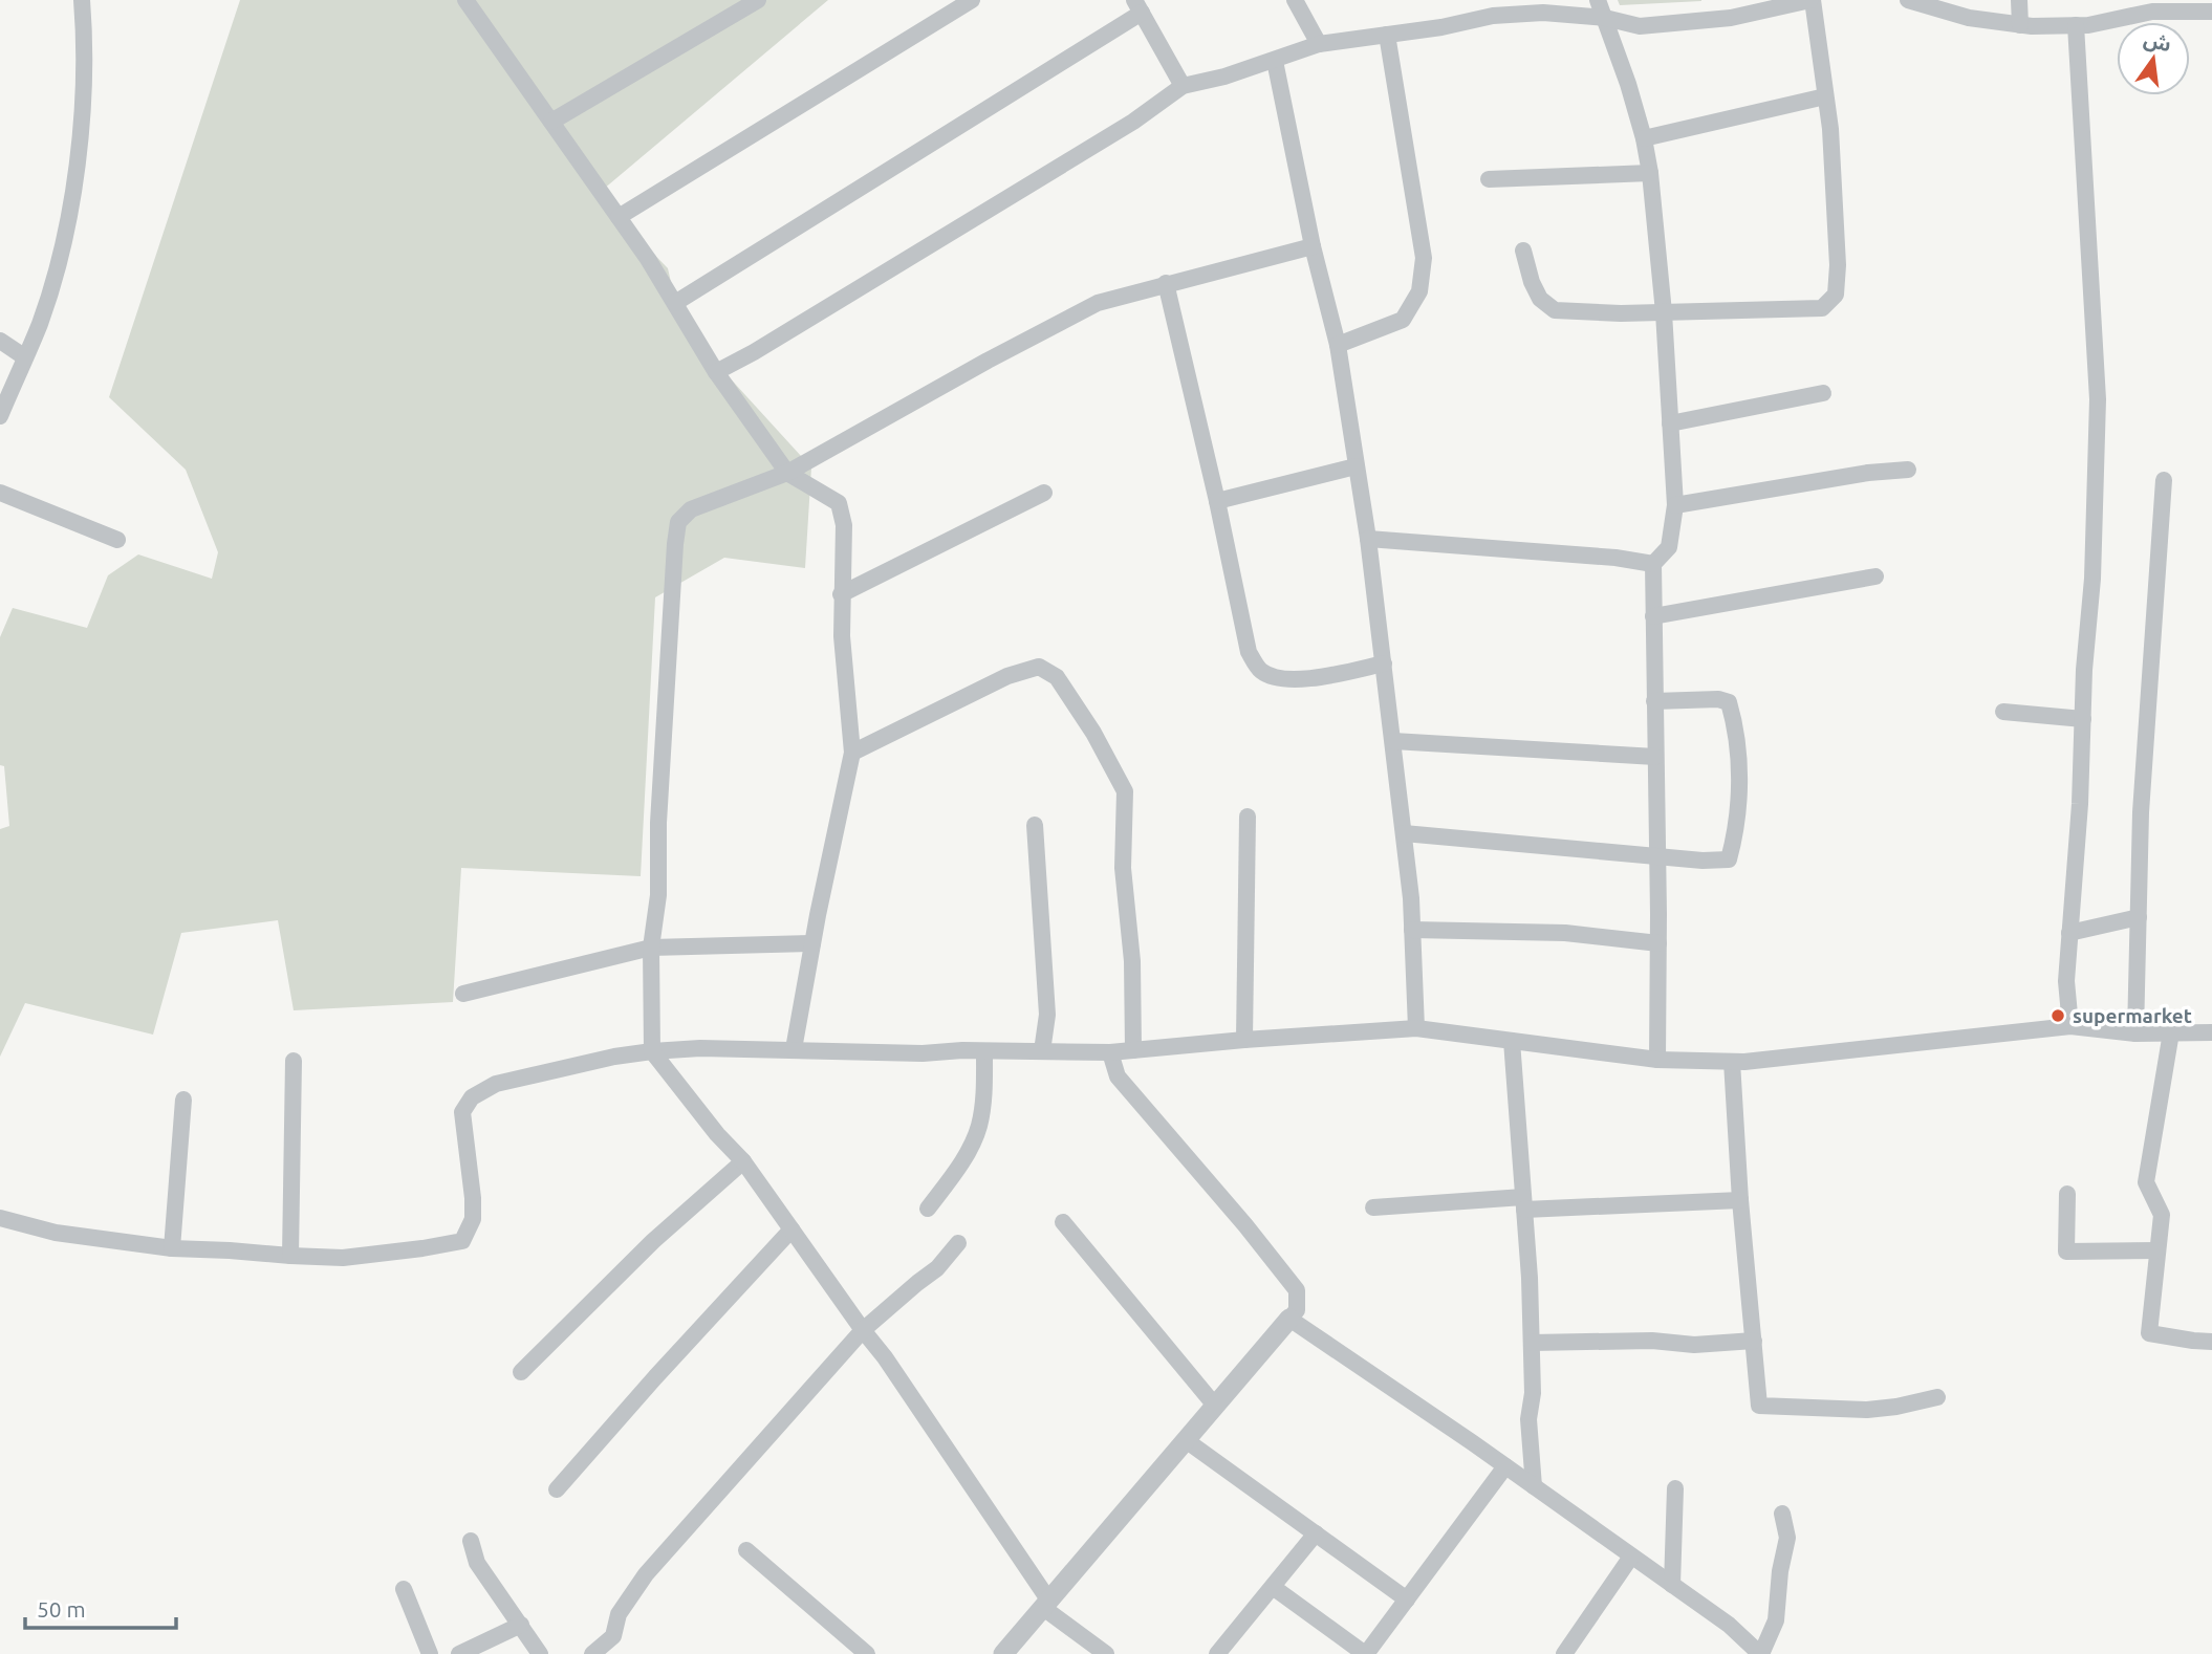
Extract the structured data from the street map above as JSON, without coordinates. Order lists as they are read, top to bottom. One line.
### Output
{"places":["supermarket"],"scale_bar":"50 m","north":"top"}
